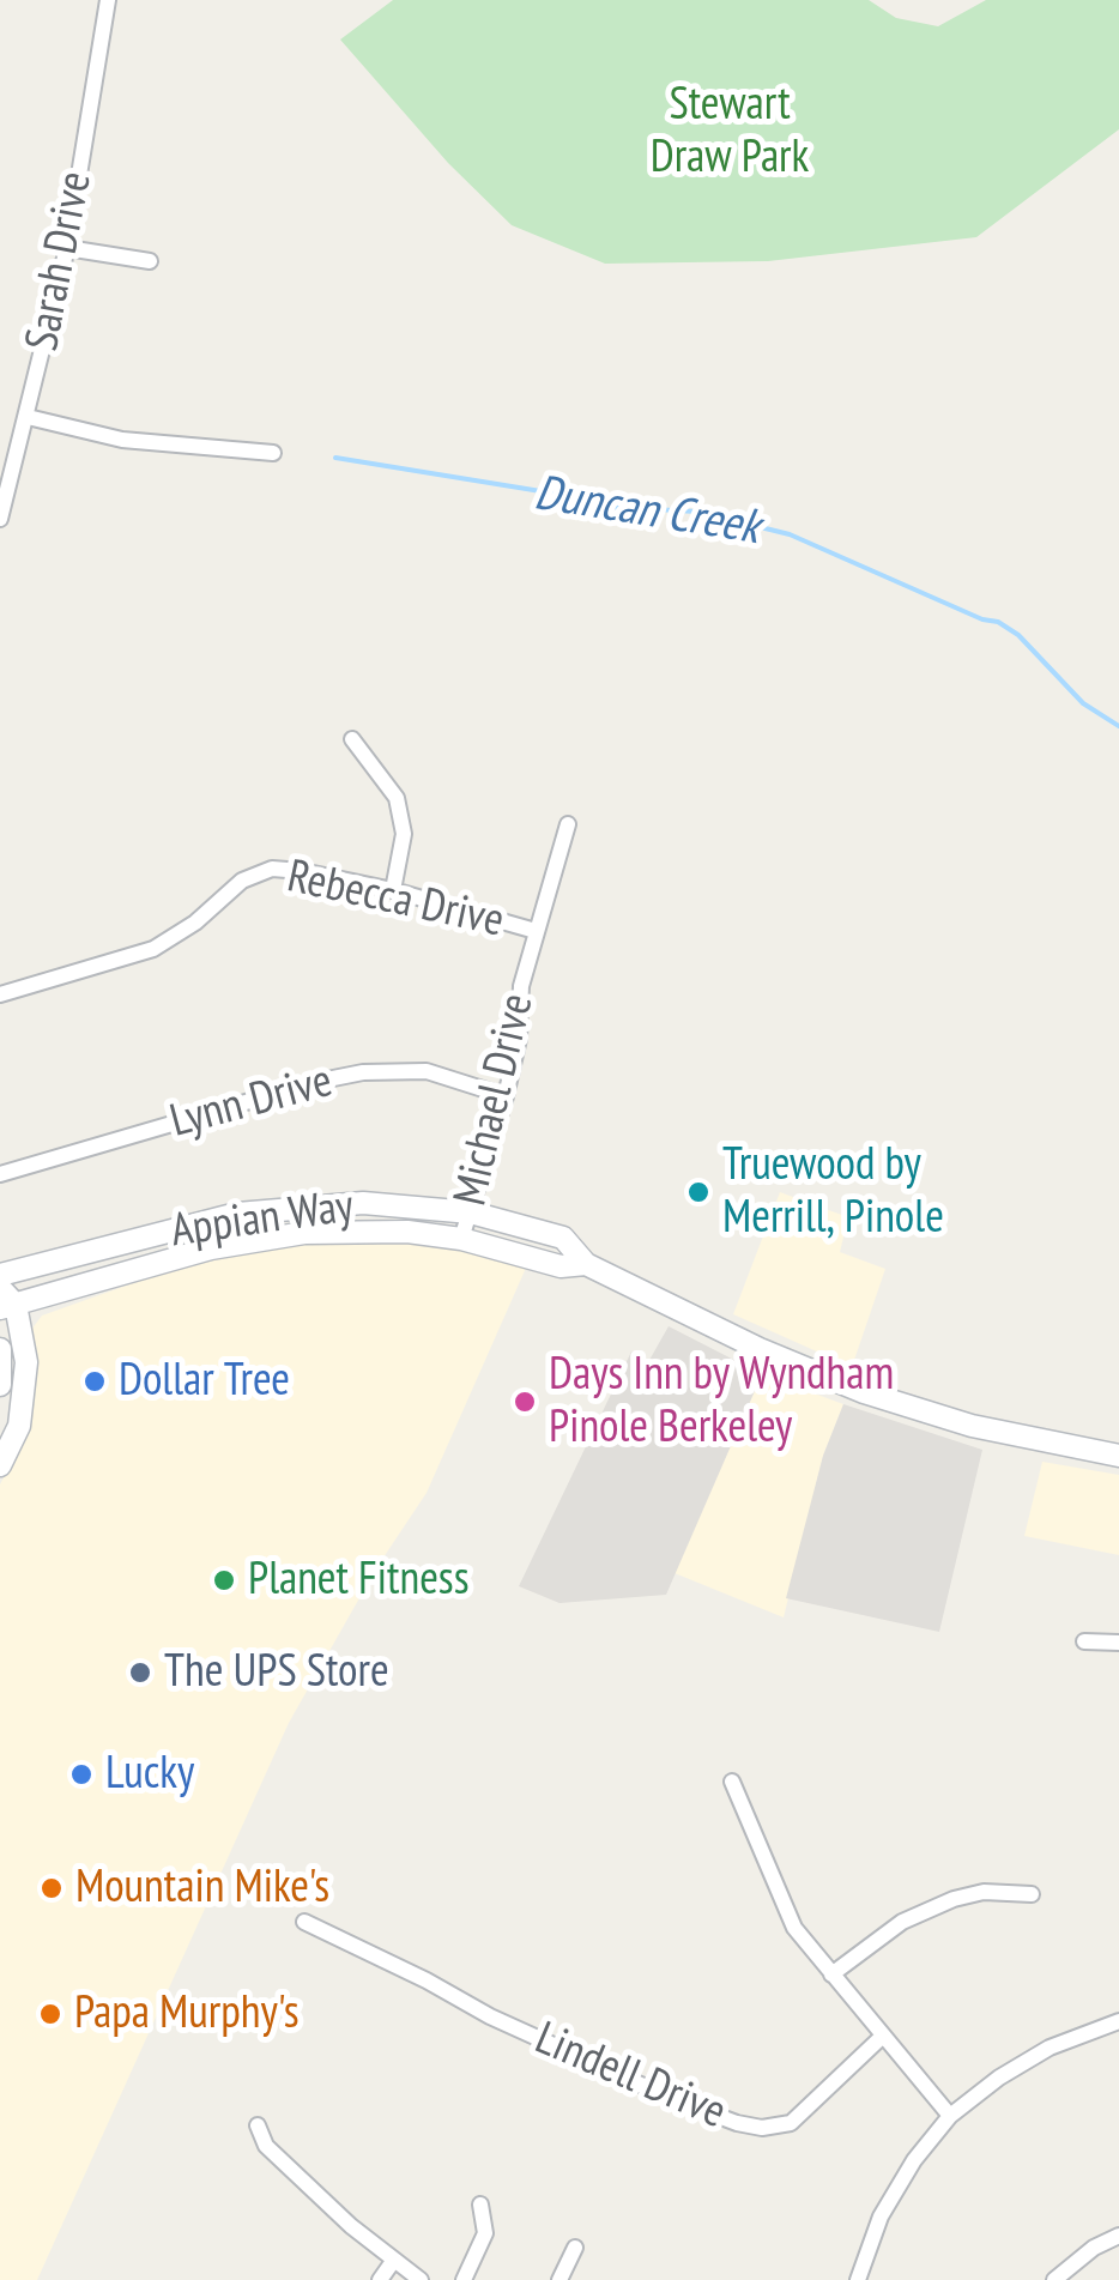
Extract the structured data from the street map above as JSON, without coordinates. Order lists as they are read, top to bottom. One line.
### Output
{"streets":{"main road":["Appian Way"],"street":["Sarah Drive","Rebecca Drive","Michael Drive","Lynn Drive","Lindell Drive"]},"crossings":[["Rebecca Drive","Michael Drive"],["Michael Drive","Lynn Drive"],["Michael Drive","Appian Way"]],"water":["Duncan Creek"],"parks":["Stewart Draw Park"],"places":["Truewood by Merrill, Pinole","Dollar Tree","Days Inn by Wyndham Pinole Berkeley","Planet Fitness","The UPS Store","Lucky","Mountain Mike's","Papa Murphy's"]}
